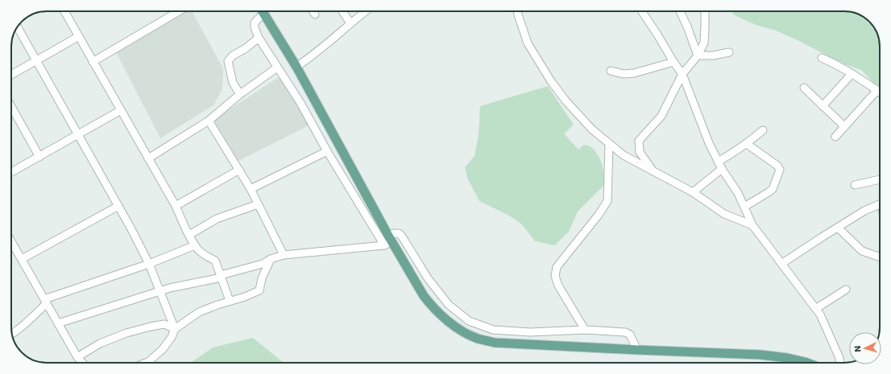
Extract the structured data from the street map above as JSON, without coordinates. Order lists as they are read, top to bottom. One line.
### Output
{"north":"left"}
